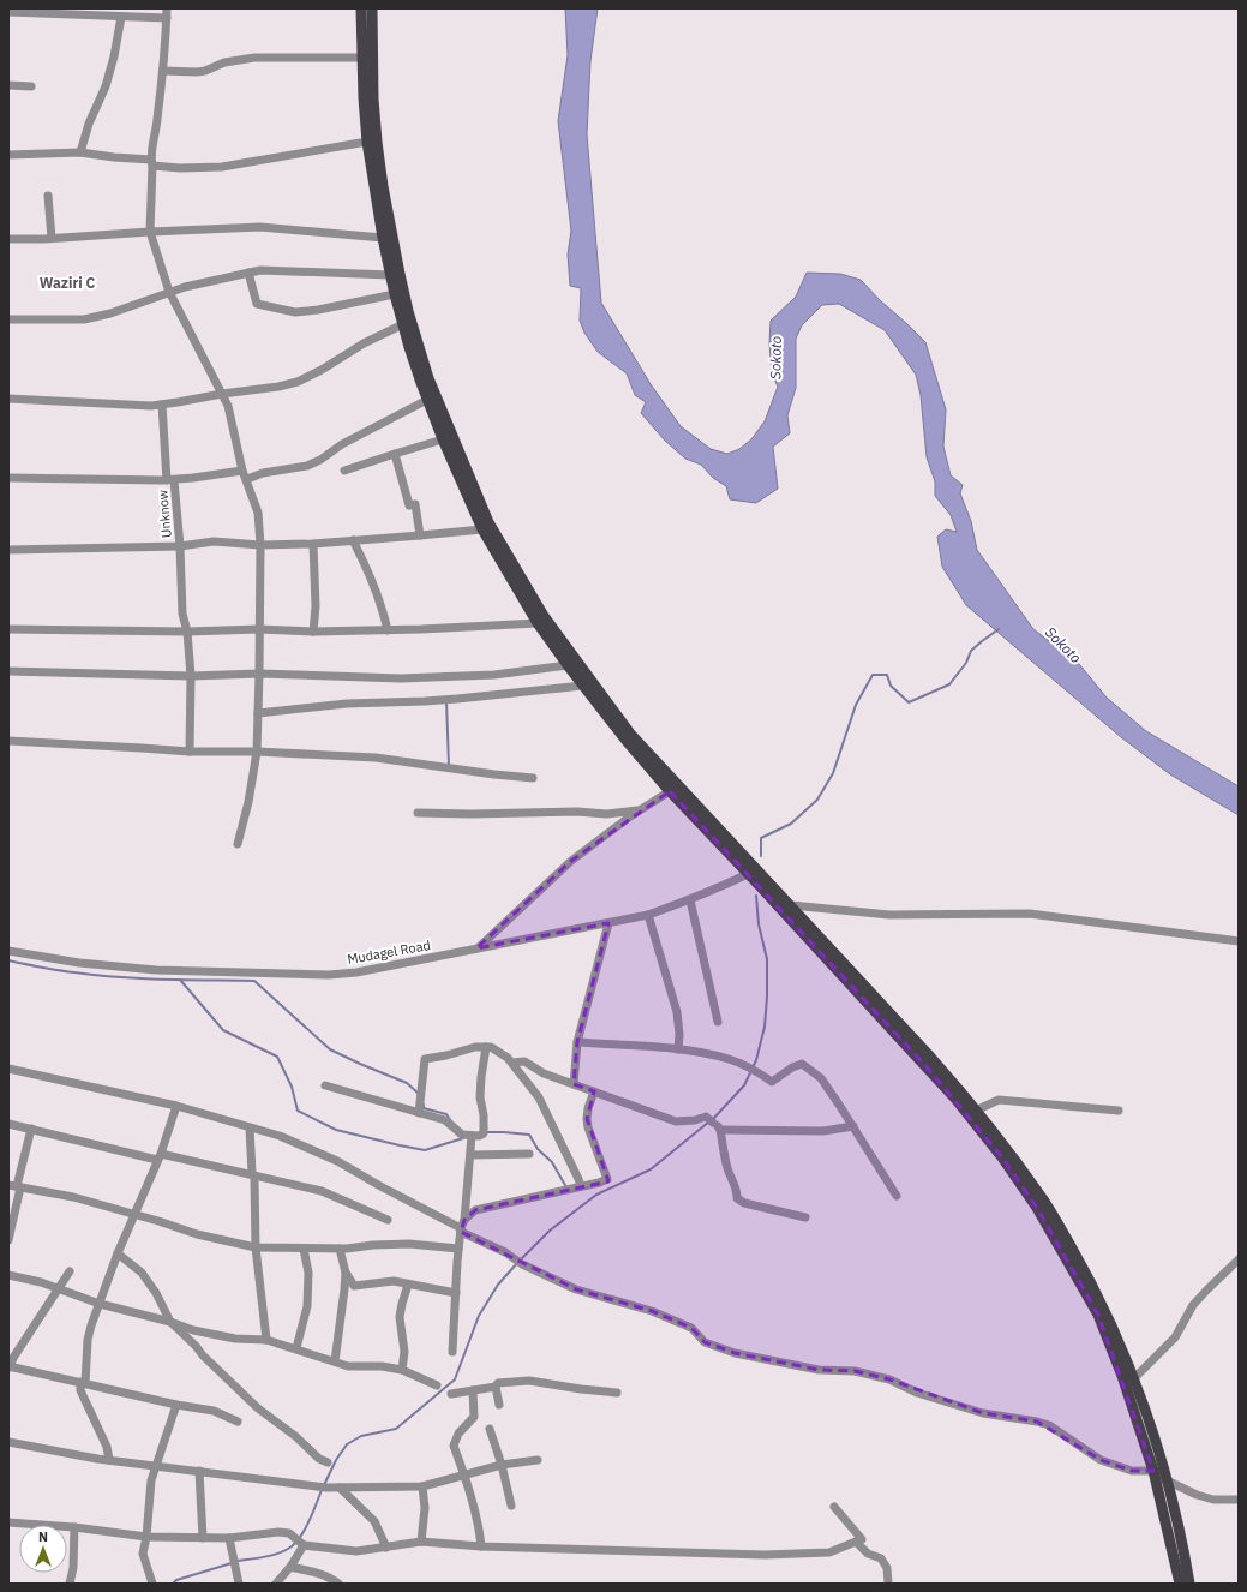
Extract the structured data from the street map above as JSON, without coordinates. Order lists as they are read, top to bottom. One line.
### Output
{"streets":{"street":["Unknow","Mudagel Road"]},"districts":["Waziri C"],"water":["Sokoto"],"north":"top"}
